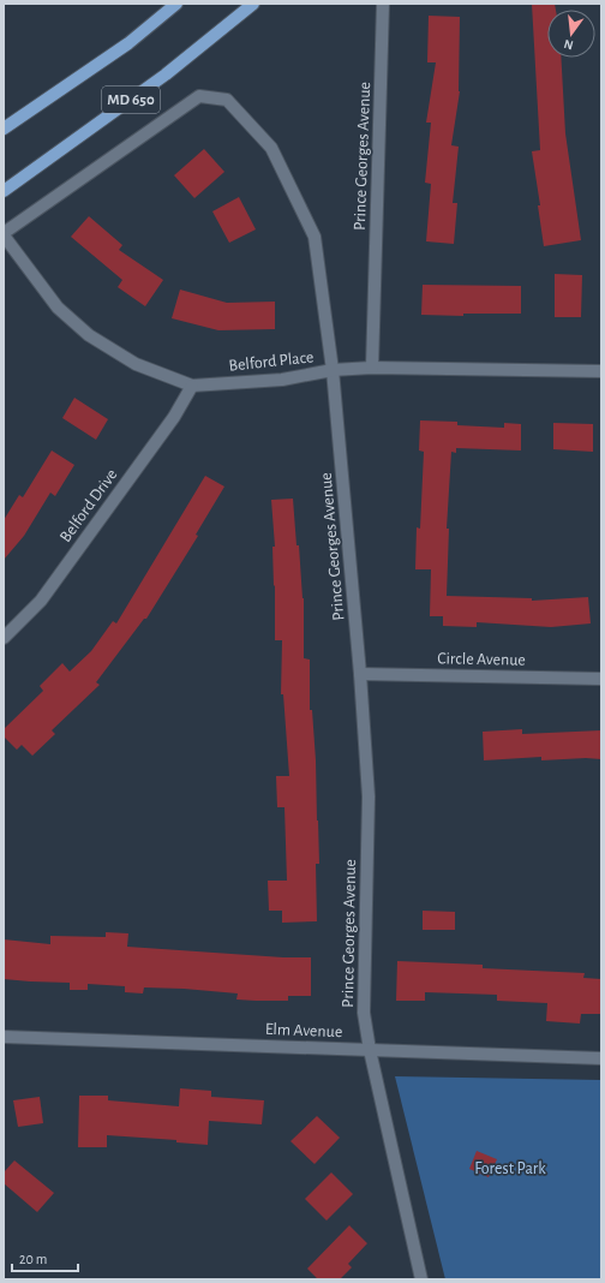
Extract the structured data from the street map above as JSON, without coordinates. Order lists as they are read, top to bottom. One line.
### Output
{"streets":{"main road":["MD 650"],"street":["Prince Georges Avenue","Belford Place","Belford Drive","Circle Avenue","Elm Avenue"]},"crossings":[["Prince Georges Avenue","Belford Place"],["Prince Georges Avenue","Circle Avenue"],["Prince Georges Avenue","Elm Avenue"],["Belford Place","Belford Drive"]],"parks":["Forest Park"],"scale_bar":"20 m","north":"bottom"}
